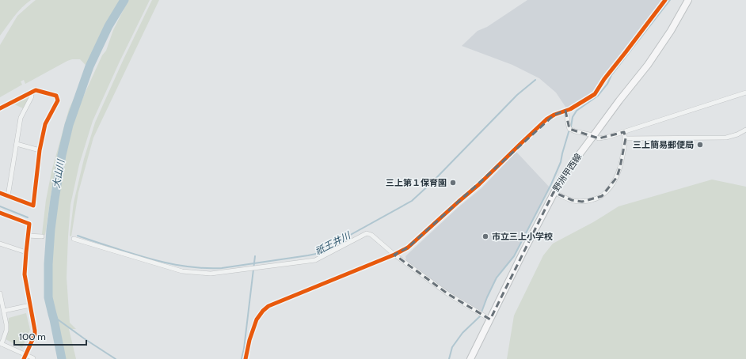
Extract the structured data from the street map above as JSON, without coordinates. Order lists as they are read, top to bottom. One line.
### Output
{"streets":{"main road":["野洲甲西線"]},"water":["大山川","祇王井川"],"places":["三上簡易郵便局","三上第１保育園","市立三上小学校"],"scale_bar":"100 m"}
